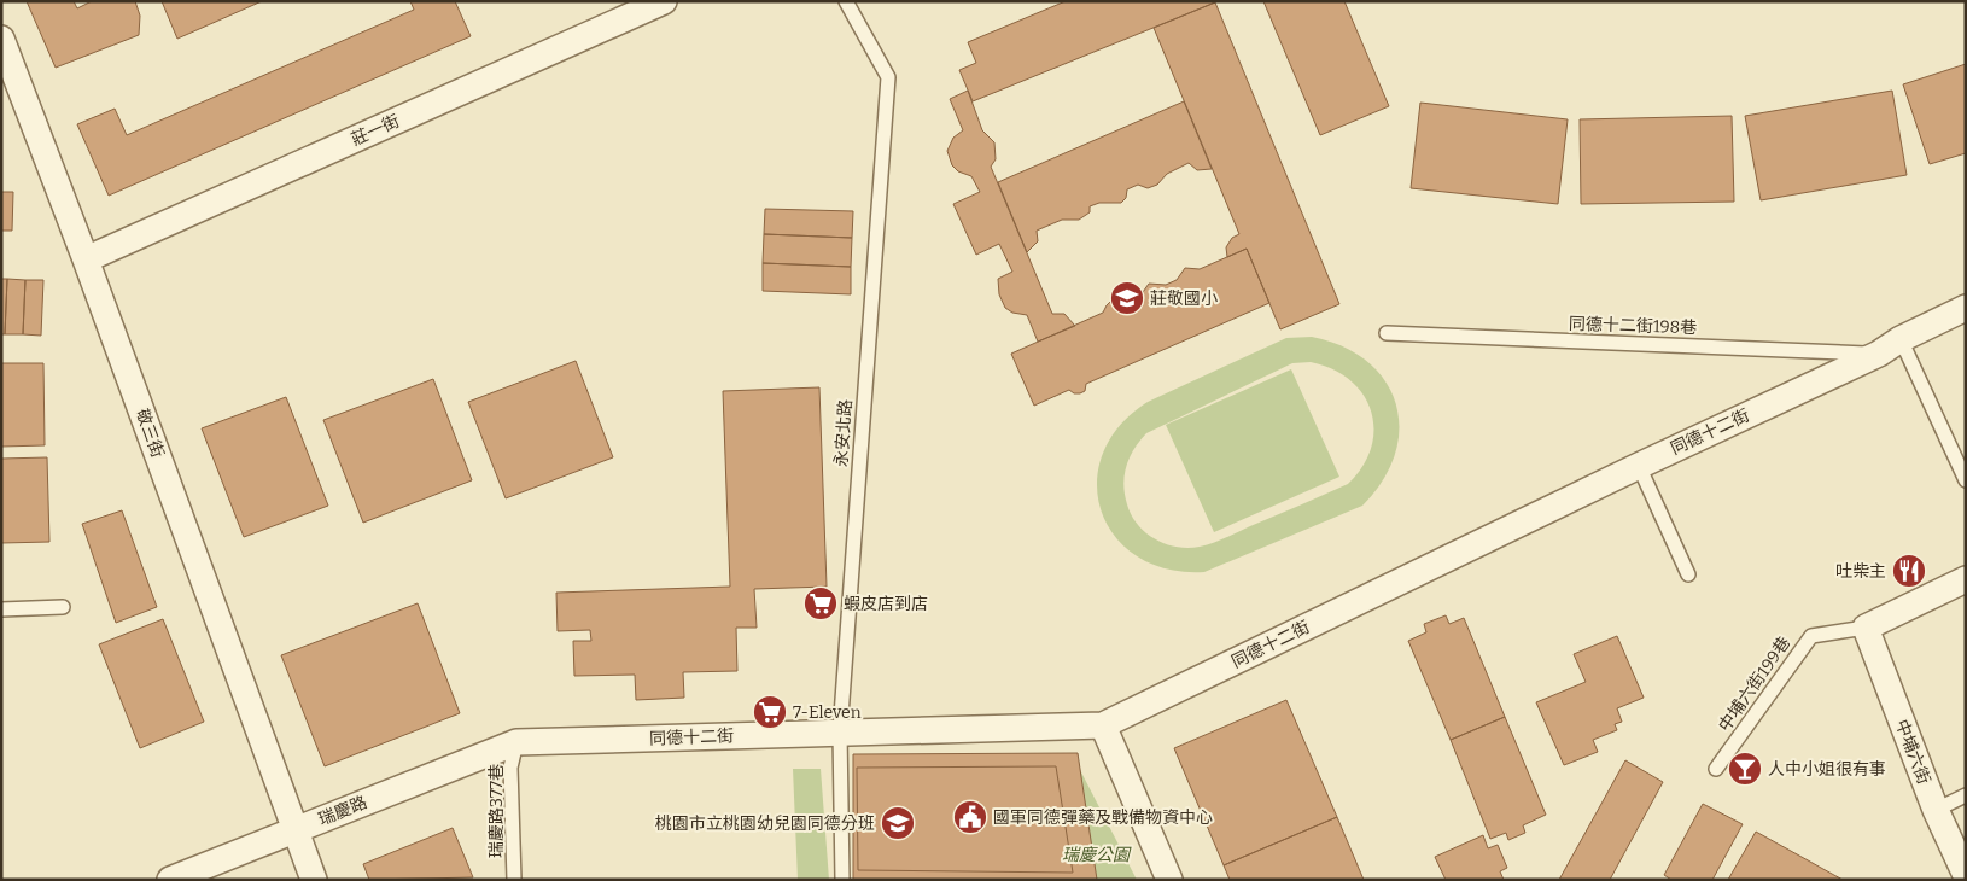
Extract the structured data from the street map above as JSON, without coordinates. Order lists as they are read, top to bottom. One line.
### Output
{"streets":{"street":["莊一街","同德十二街","敬三街","中埔六街","瑞慶路"],"lane":["同德十二街198巷","永安北路","中埔六街199巷","瑞慶路377巷"]},"crossings":[["莊一街","敬三街"],["同德十二街198巷","同德十二街"],["同德十二街","永安北路"],["同德十二街","瑞慶路"],["同德十二街","瑞慶路377巷"],["敬三街","瑞慶路"],["中埔六街199巷","中埔六街"],["瑞慶路","瑞慶路377巷"]],"parks":["瑞慶公園"],"places":{"school or university":["莊敬國小","桃園市立桃園幼兒園同德分班"],"restaurant":["吐柴主"],"supermarket":["蝦皮店到店","7-Eleven"],"bar":["人中小姐很有事"],"public building":["國軍同德彈藥及戰備物資中心"]}}
